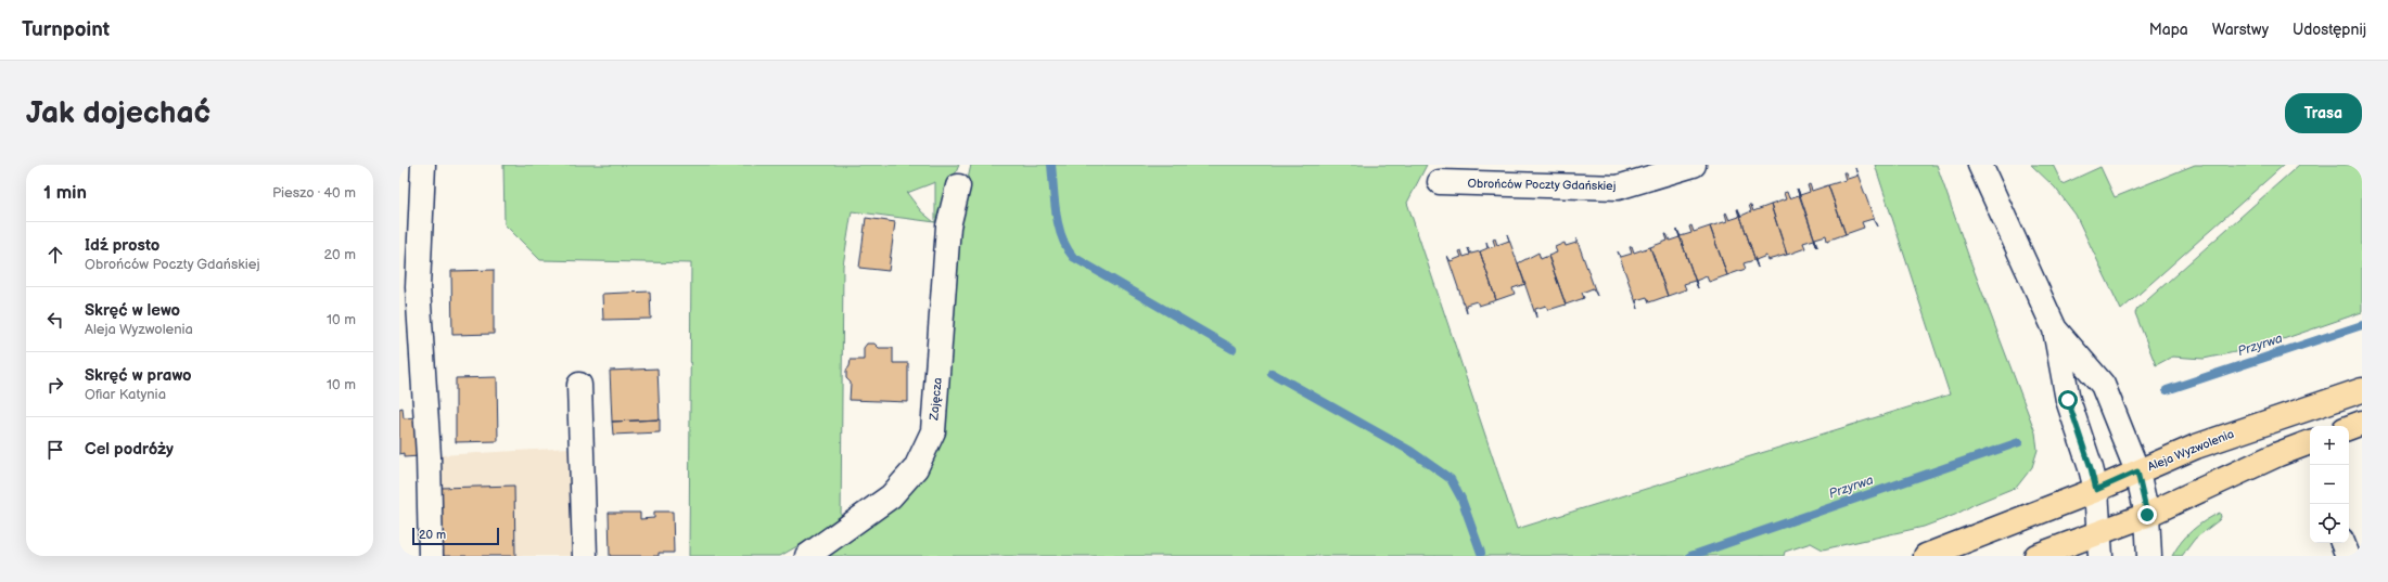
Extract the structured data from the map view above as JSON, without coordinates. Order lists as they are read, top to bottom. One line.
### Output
{"streets":{"main road":["Aleja Wyzwolenia"],"street":["Obrońców Poczty Gdańskiej","Zajęcza"]},"water":["Przyrwa"],"scale_bar":"20 m","page":{"header":"Turnpoint","nav":["Mapa","Warstwy","Udostępnij"],"buttons":"Trasa","title":"Jak dojechać","heading":["1 min","Pieszo · 40 m"],"list":[["Idź prosto","Obrońców Poczty Gdańskiej","20 m"],["Skręć w lewo","Aleja Wyzwolenia","10 m"],["Skręć w prawo","Ofiar Katynia","10 m"],"Cel podróży"],"map_buttons":["+","−"],"scale":"20 m"}}
